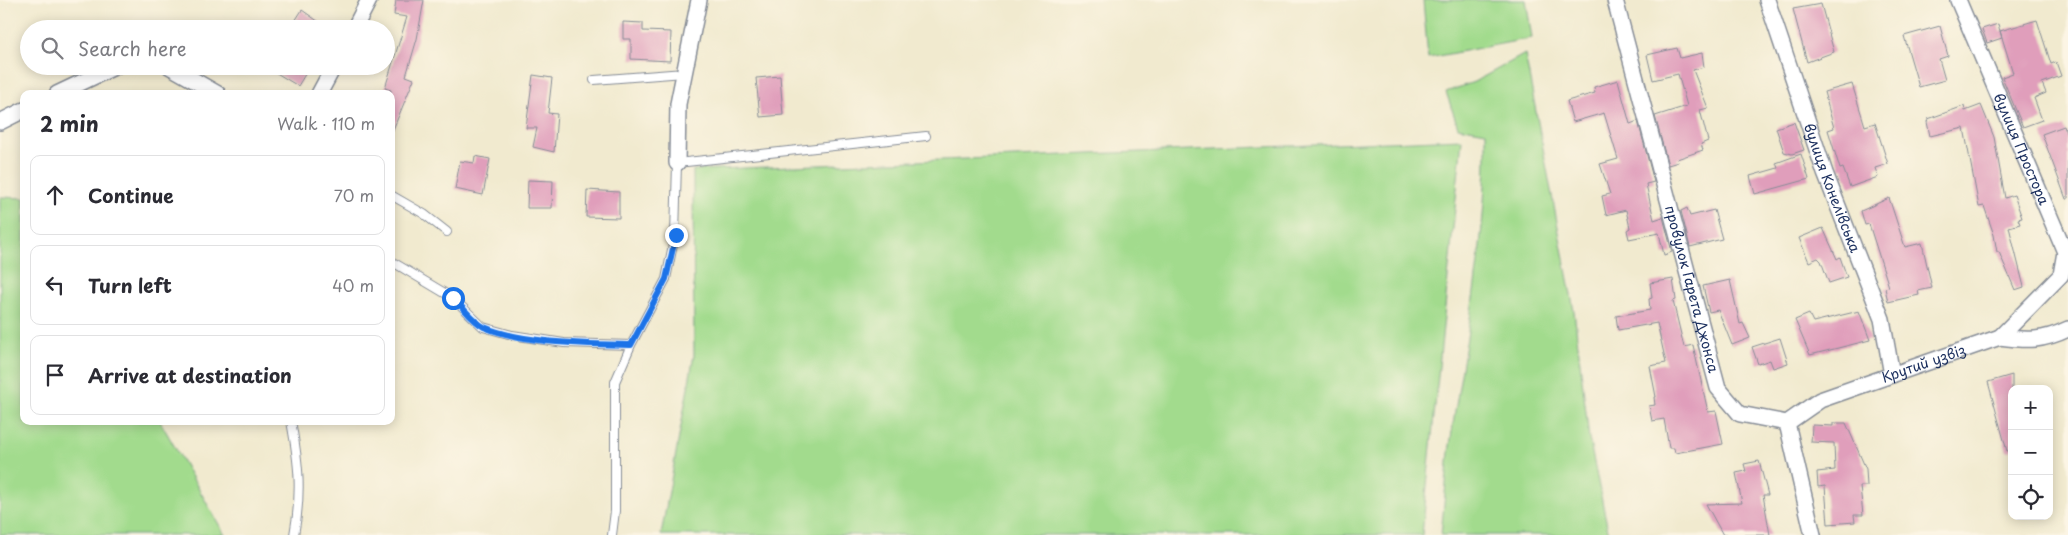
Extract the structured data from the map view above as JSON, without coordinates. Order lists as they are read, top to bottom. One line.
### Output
{"streets":{"street":["вулиця Простора","вулиця Конелівська","провулок Гарета Джонса","Крутий узвіз"]},"crossings":[["вулиця Простора","Крутий узвіз"],["вулиця Конелівська","Крутий узвіз"],["провулок Гарета Джонса","Крутий узвіз"]],"page":{"search":"Search here","heading":["2 min","Walk · 110 m"],"list":[["Continue","70 m"],["Turn left","40 m"],"Arrive at destination"],"map_buttons":["+","−"]}}
